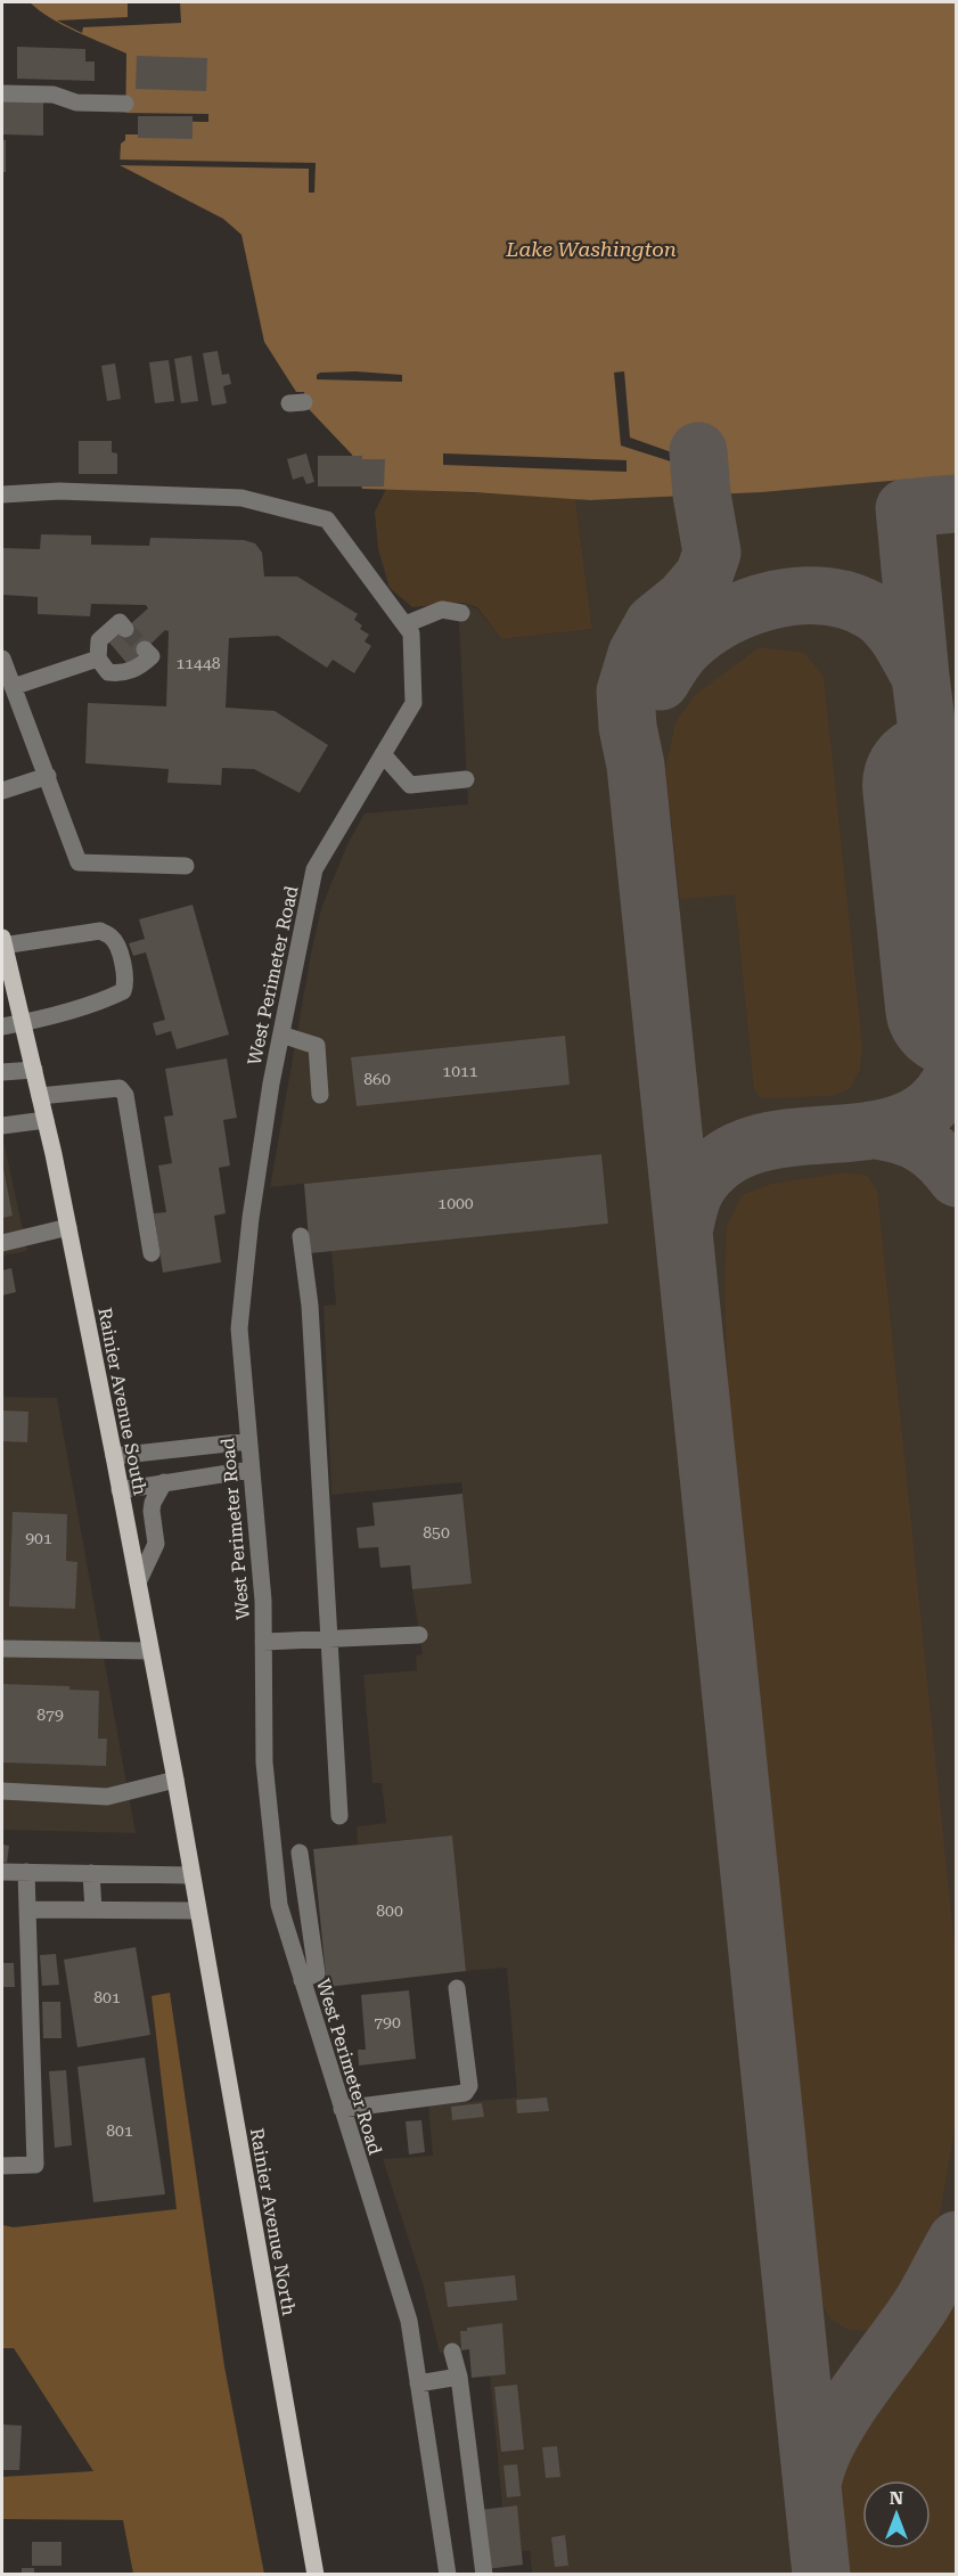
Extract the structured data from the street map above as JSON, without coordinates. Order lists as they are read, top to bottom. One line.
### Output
{"streets":{"main road":["Rainier Avenue South","Rainier Avenue North"],"lane":["West Perimeter Road"]},"crossings":[["Rainier Avenue South","Rainier Avenue North"]],"water":["Lake Washington"],"house_numbers":["11448","1011","860","1000","850","901","879","800","801","790","801"],"north":"top"}
